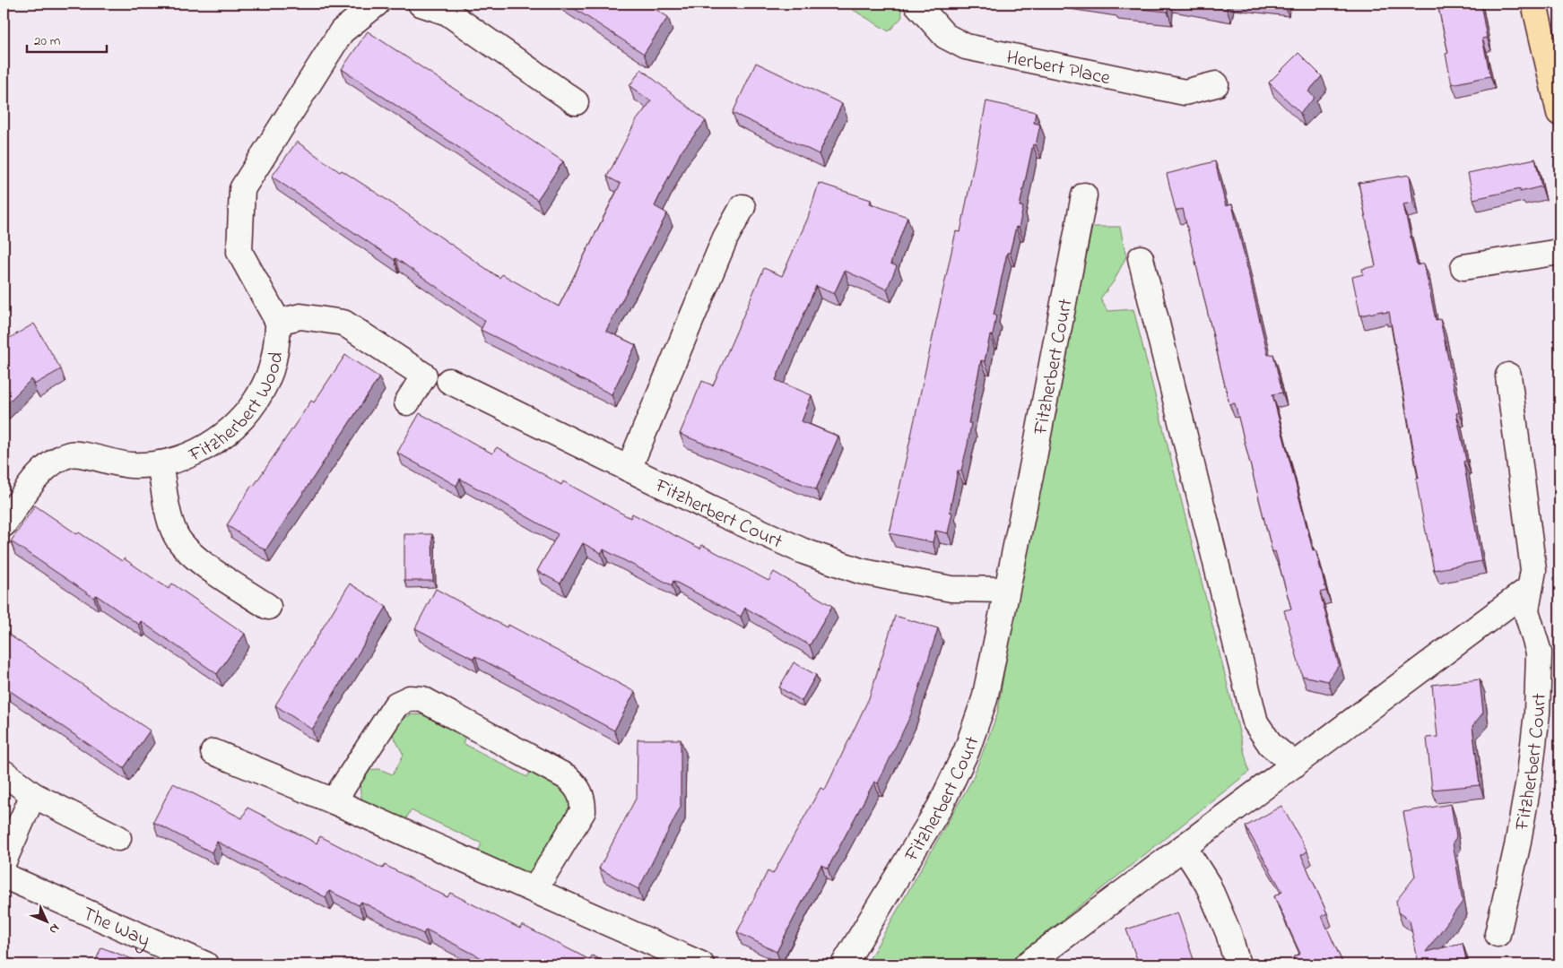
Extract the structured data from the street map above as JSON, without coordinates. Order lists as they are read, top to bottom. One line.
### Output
{"streets":{"street":["Herbert Place","Fitzherbert Court","Fitzherbert Wood","The Way"]},"scale_bar":"20 m","north":"bottom right"}
